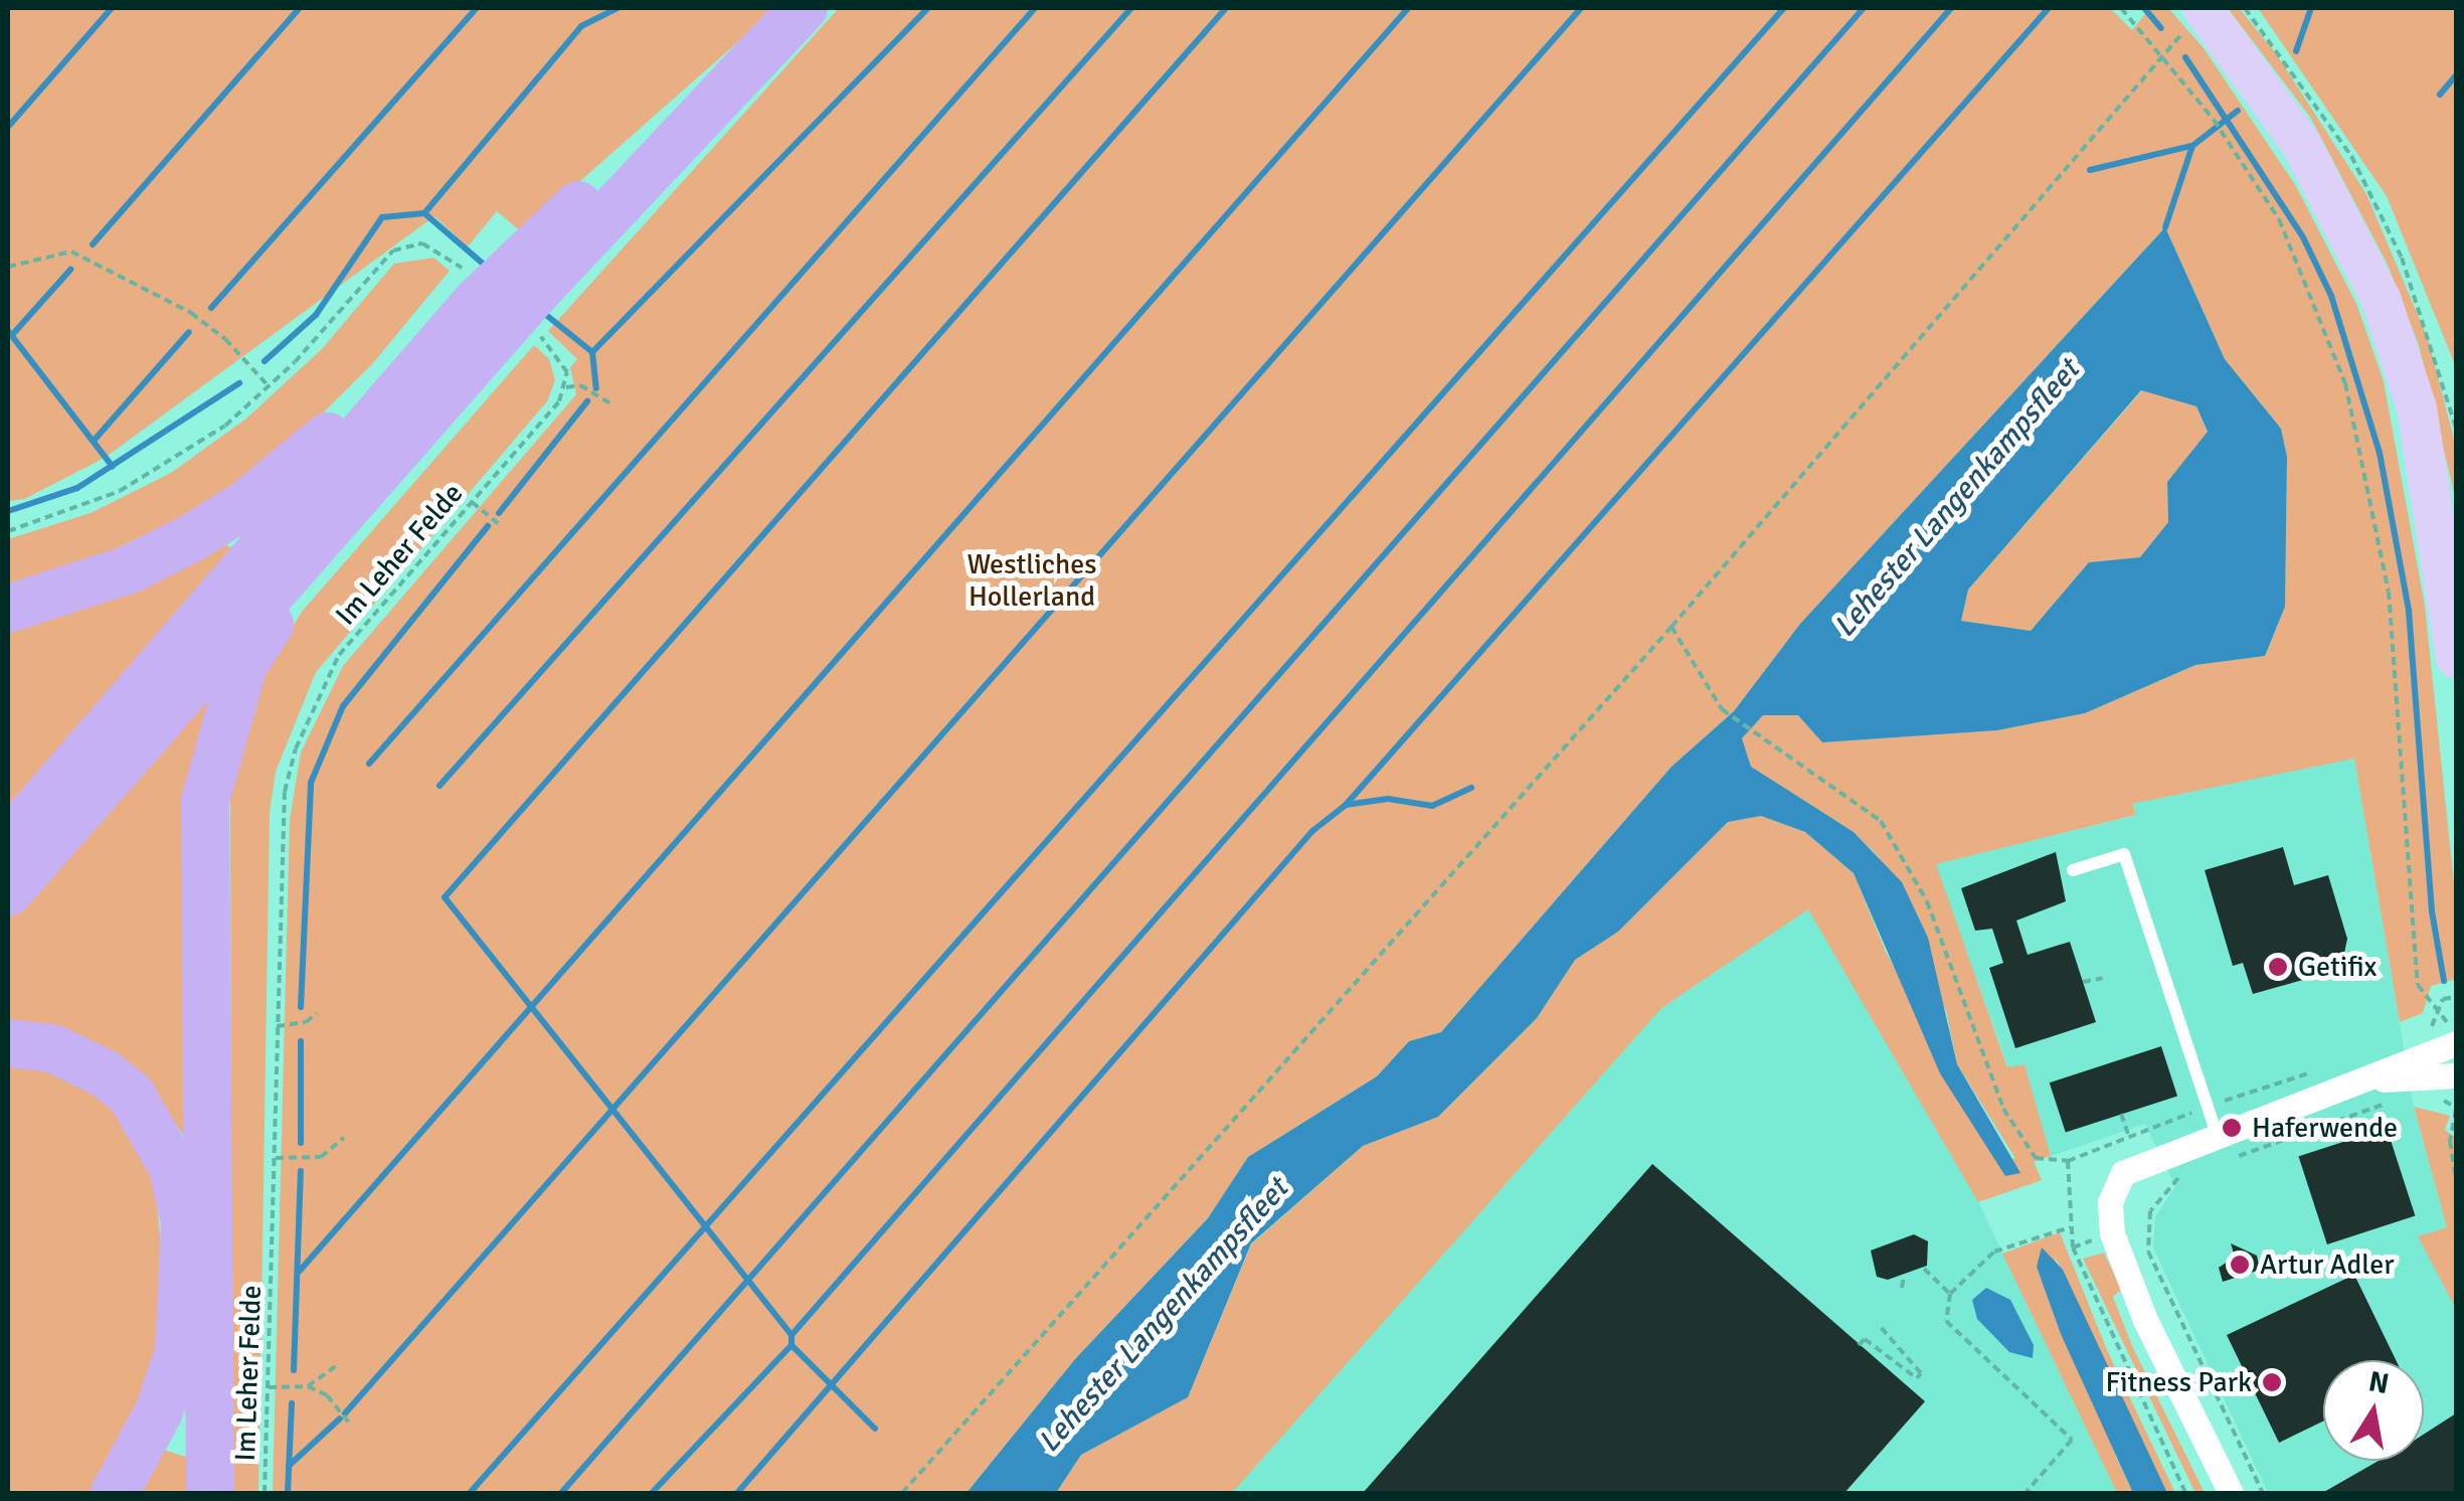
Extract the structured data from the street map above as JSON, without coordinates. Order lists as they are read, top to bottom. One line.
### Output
{"streets":{"path":["Im Leher Felde"]},"water":["Lehester Langenkampsfleet"],"parks":["Westliches Hollerland"],"places":["Getifix","Haferwende","Artur Adler","Fitness Park"],"north":"top"}
